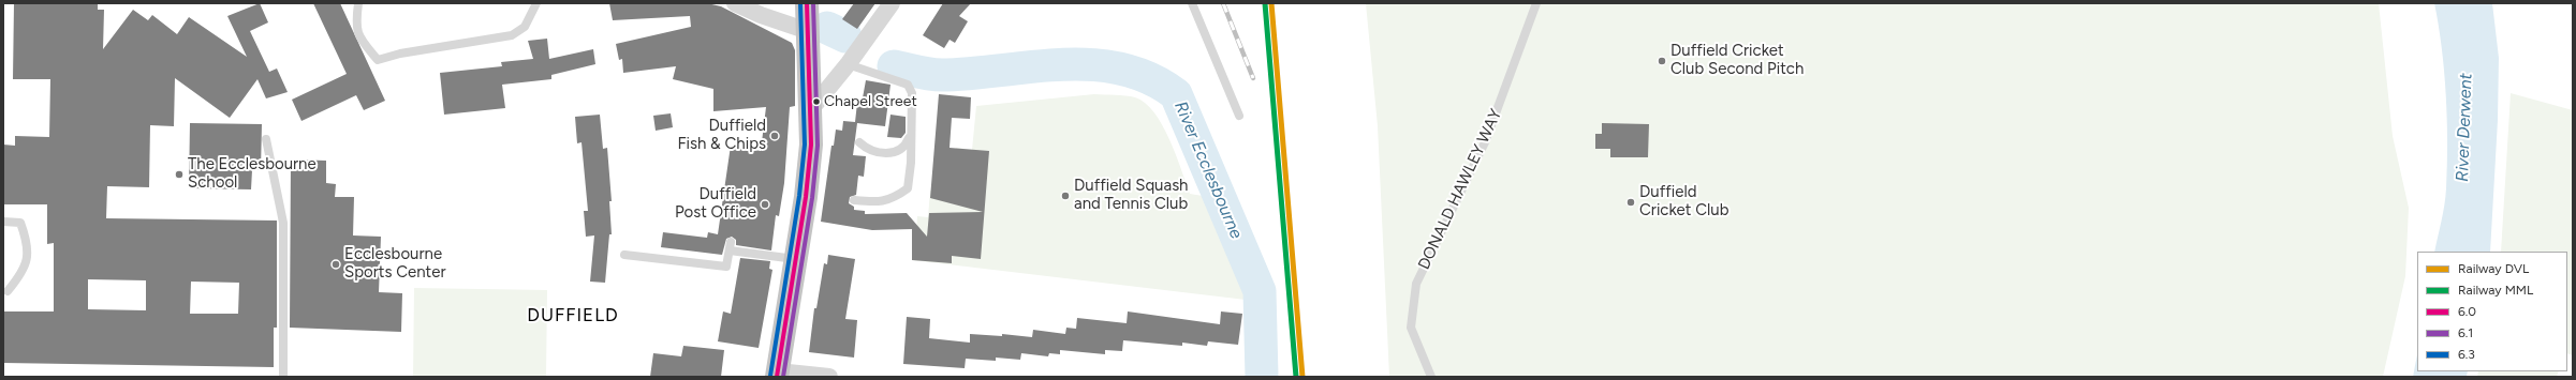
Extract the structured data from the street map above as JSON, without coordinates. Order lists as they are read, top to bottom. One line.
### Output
{"streets":{"lane":["DONALD HAWLEY WAY"]},"districts":["DUFFIELD"],"water":["River Derwent","River Ecclesbourne"],"places":["Duffield Cricket Club Second Pitch","Chapel Street","Duffield Fish & Chips","The Ecclesbourne School","Duffield Squash and Tennis Club","Duffield Cricket Club","Duffield Post Office","Ecclesbourne Sports Center"],"lines":["rail line DVL","rail line MML","transit line 6.0","transit line 6.1","transit line 6.3"],"legend":["Railway DVL","Railway MML","6.0","6.1","6.3"]}
